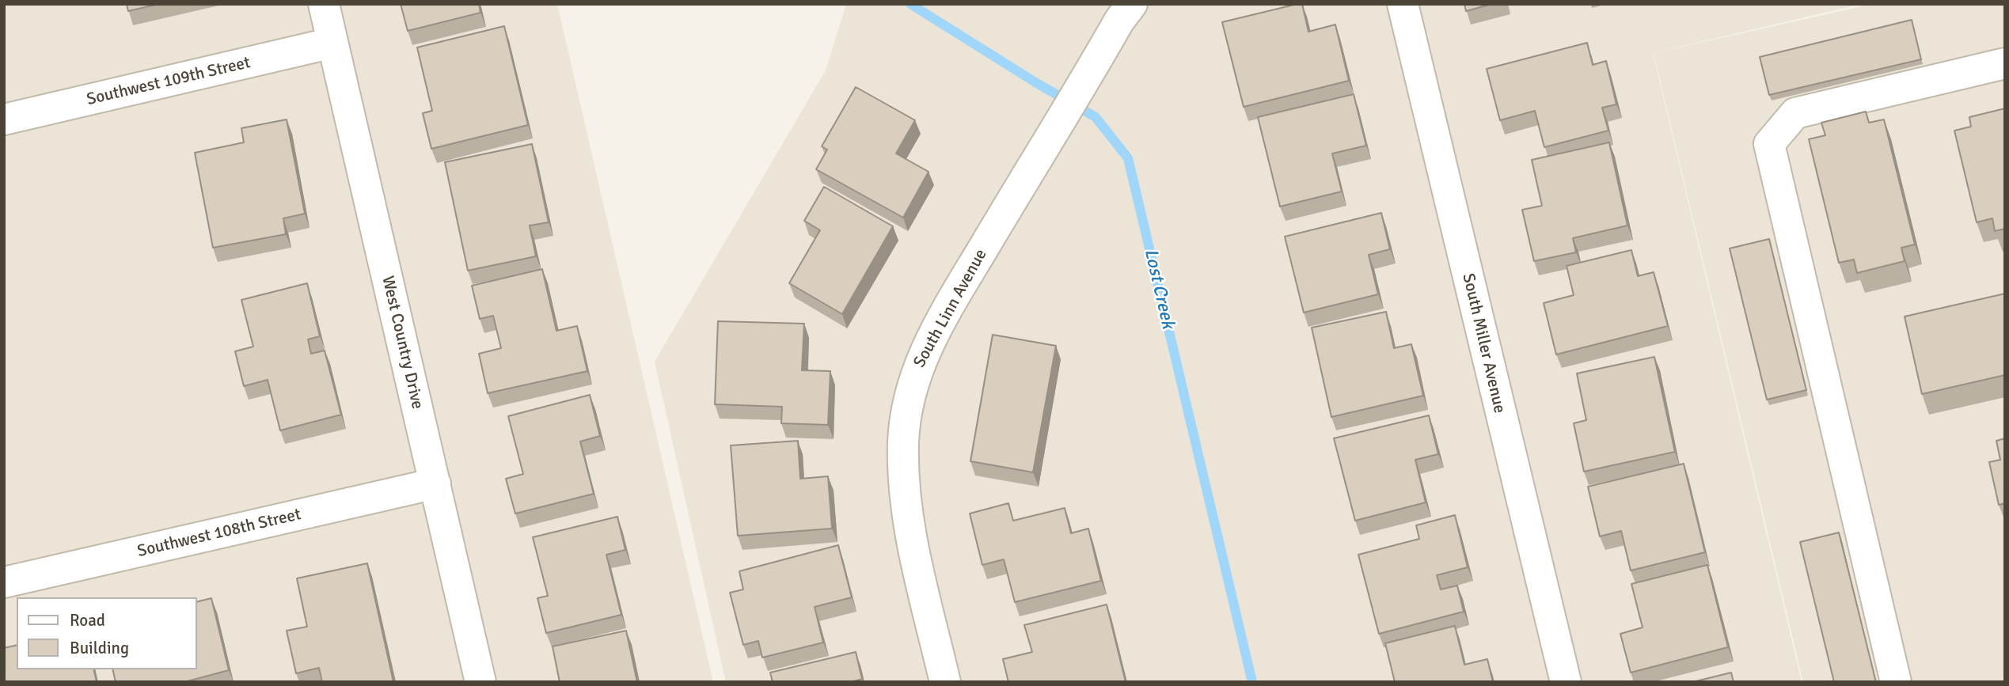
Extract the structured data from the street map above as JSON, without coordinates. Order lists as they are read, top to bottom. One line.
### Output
{"streets":{"street":["Southwest 109th Street","South Linn Avenue","West Country Drive","South Miller Avenue","Southwest 108th Street"]},"crossings":[["Southwest 109th Street","West Country Drive"],["West Country Drive","Southwest 108th Street"]],"water":["Lost Creek"],"legend":["Road","Building"]}
